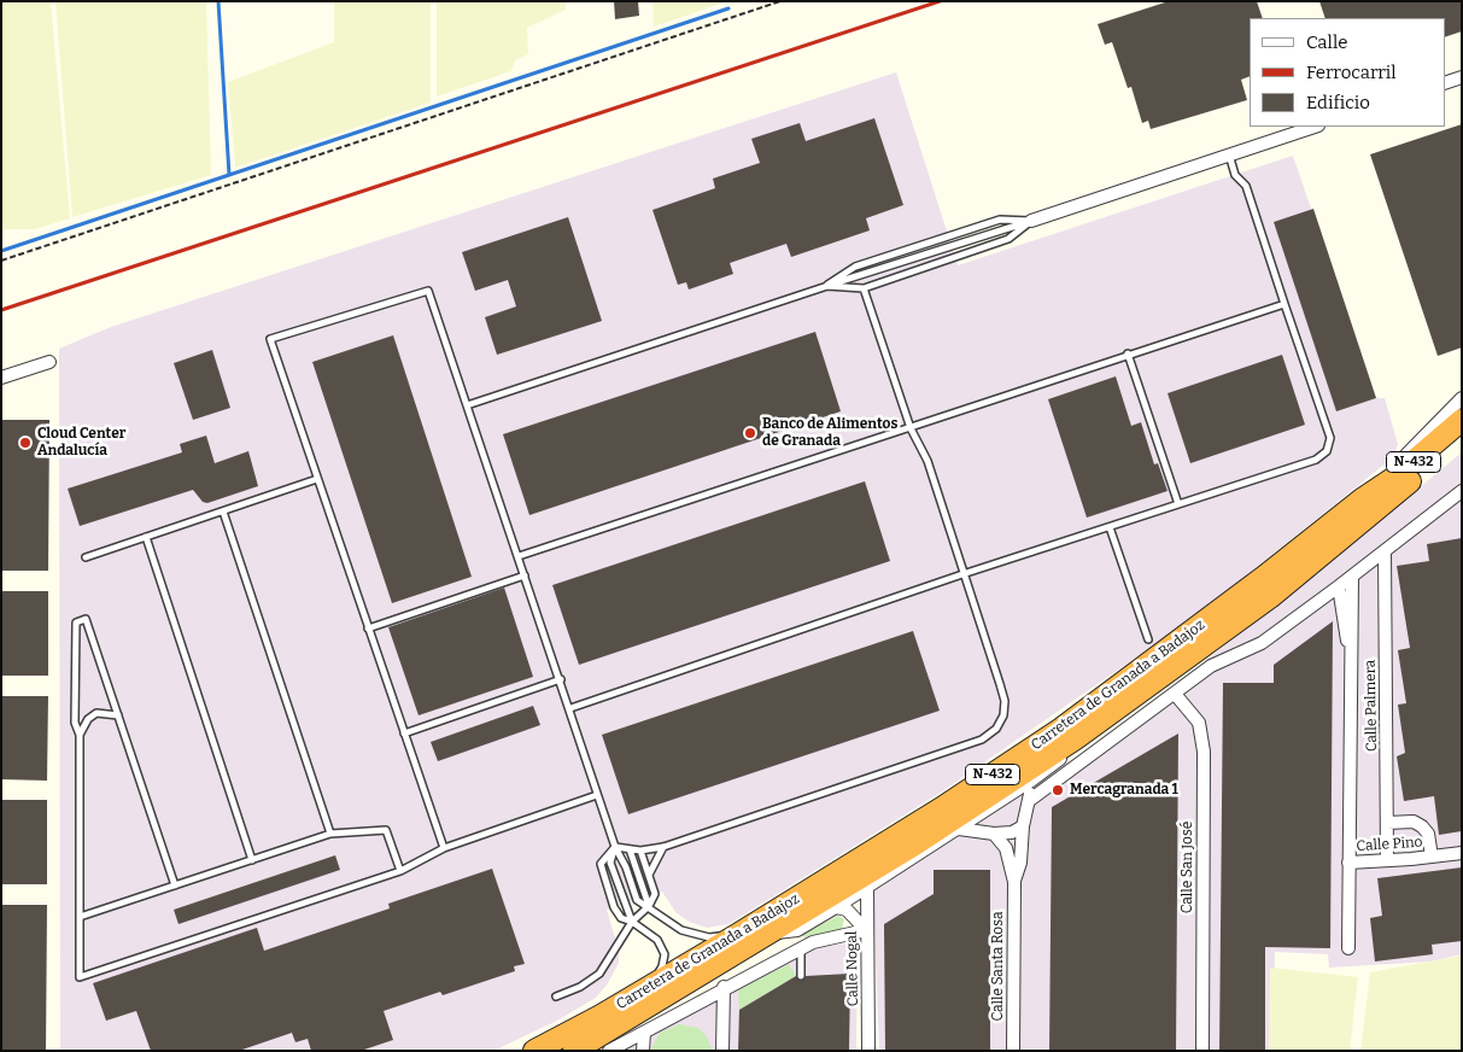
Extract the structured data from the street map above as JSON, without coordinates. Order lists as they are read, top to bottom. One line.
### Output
{"streets":{"highway":["N-432","Carretera de Granada a Badajoz"],"street":["Calle Palmera","Calle Pino","Calle San José","Calle Santa Rosa","Calle Nogal"]},"crossings":[["Calle Palmera","Calle Pino"]],"places":["Banco de Alimentos de Granada","Cloud Center Andalucía","Mercagranada 1"],"legend":["Calle","Ferrocarril","Edificio"]}
